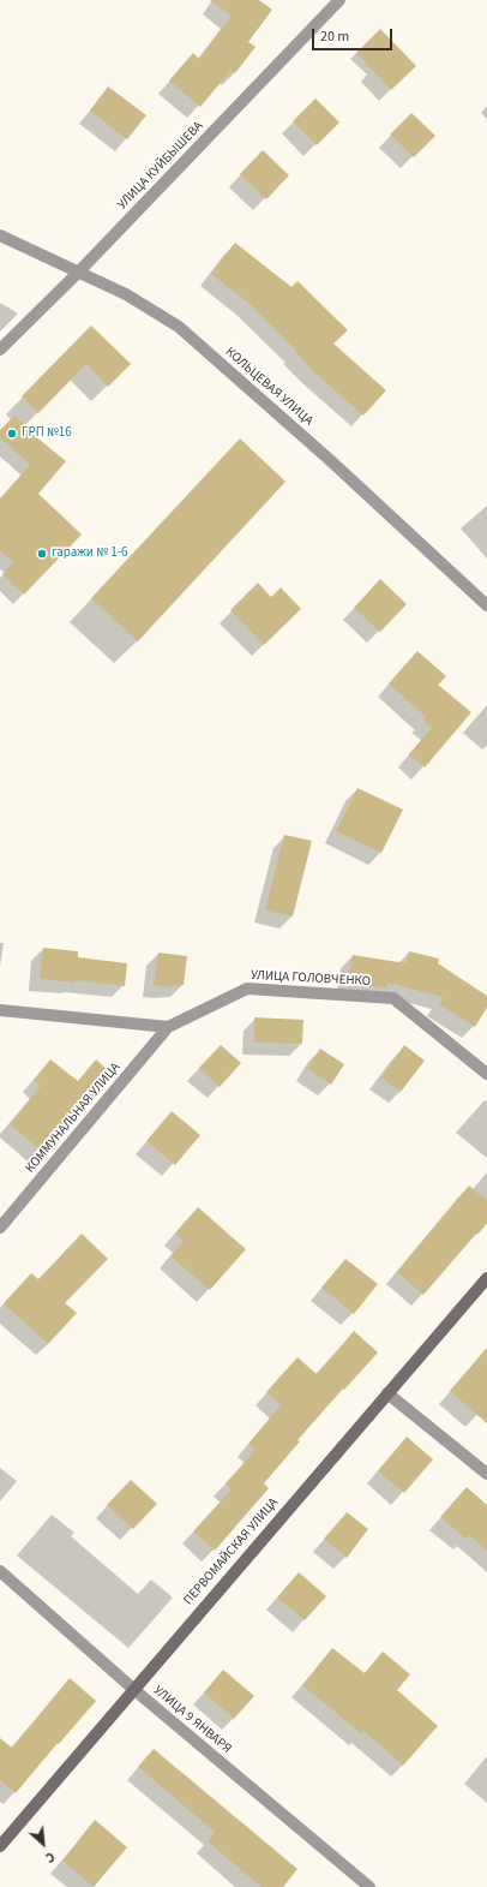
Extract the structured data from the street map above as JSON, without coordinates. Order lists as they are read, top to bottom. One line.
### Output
{"streets":{"main road":["ПЕРВОМАЙСКАЯ УЛИЦА"],"street":["УЛИЦА КУЙБЫШЕВА","КОЛЬЦЕВАЯ УЛИЦА","УЛИЦА ГОЛОВЧЕНКО","КОММУНАЛЬНАЯ УЛИЦА","УЛИЦА 9 ЯНВАРЯ"]},"crossings":[["УЛИЦА КУЙБЫШЕВА","КОЛЬЦЕВАЯ УЛИЦА"],["УЛИЦА ГОЛОВЧЕНКО","КОММУНАЛЬНАЯ УЛИЦА"],["ПЕРВОМАЙСКАЯ УЛИЦА","УЛИЦА 9 ЯНВАРЯ"]],"places":["ГРП №16","гаражи № 1-6"],"scale_bar":"20 m","north":"bottom right"}
